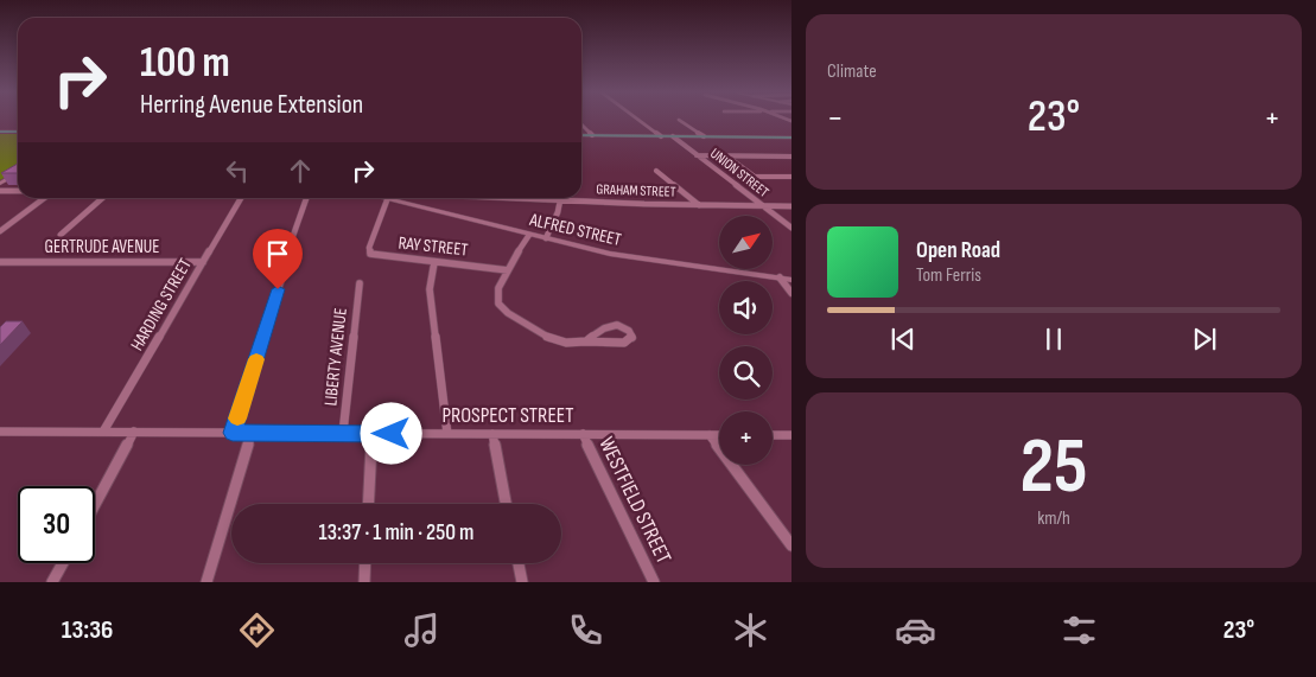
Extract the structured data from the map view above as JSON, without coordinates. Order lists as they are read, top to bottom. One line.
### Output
{"streets":{"main road":["ALFRED STREET"],"street":["UNION STREET","GRAHAM STREET","GERTRUDE AVENUE","RAY STREET","HARDING STREET","LIBERTY AVENUE","PROSPECT STREET","WESTFIELD STREET"]},"crossings":[["UNION STREET","GRAHAM STREET"],["ALFRED STREET","RAY STREET"],["GERTRUDE AVENUE","HARDING STREET"],["HARDING STREET","PROSPECT STREET"],["LIBERTY AVENUE","PROSPECT STREET"],["PROSPECT STREET","WESTFIELD STREET"]],"north":"top right","page":{"tile":["Climate",["25","km/h"]],"turn":["100 m","Herring Avenue Extension"],"heat":["−","23°","+"],"map_buttons":"+","song":["Open Road","Tom Ferris"],"limit":"30","trip":"13:37 · 1 min · 250 m","tabs":["13:36","23°"]}}
